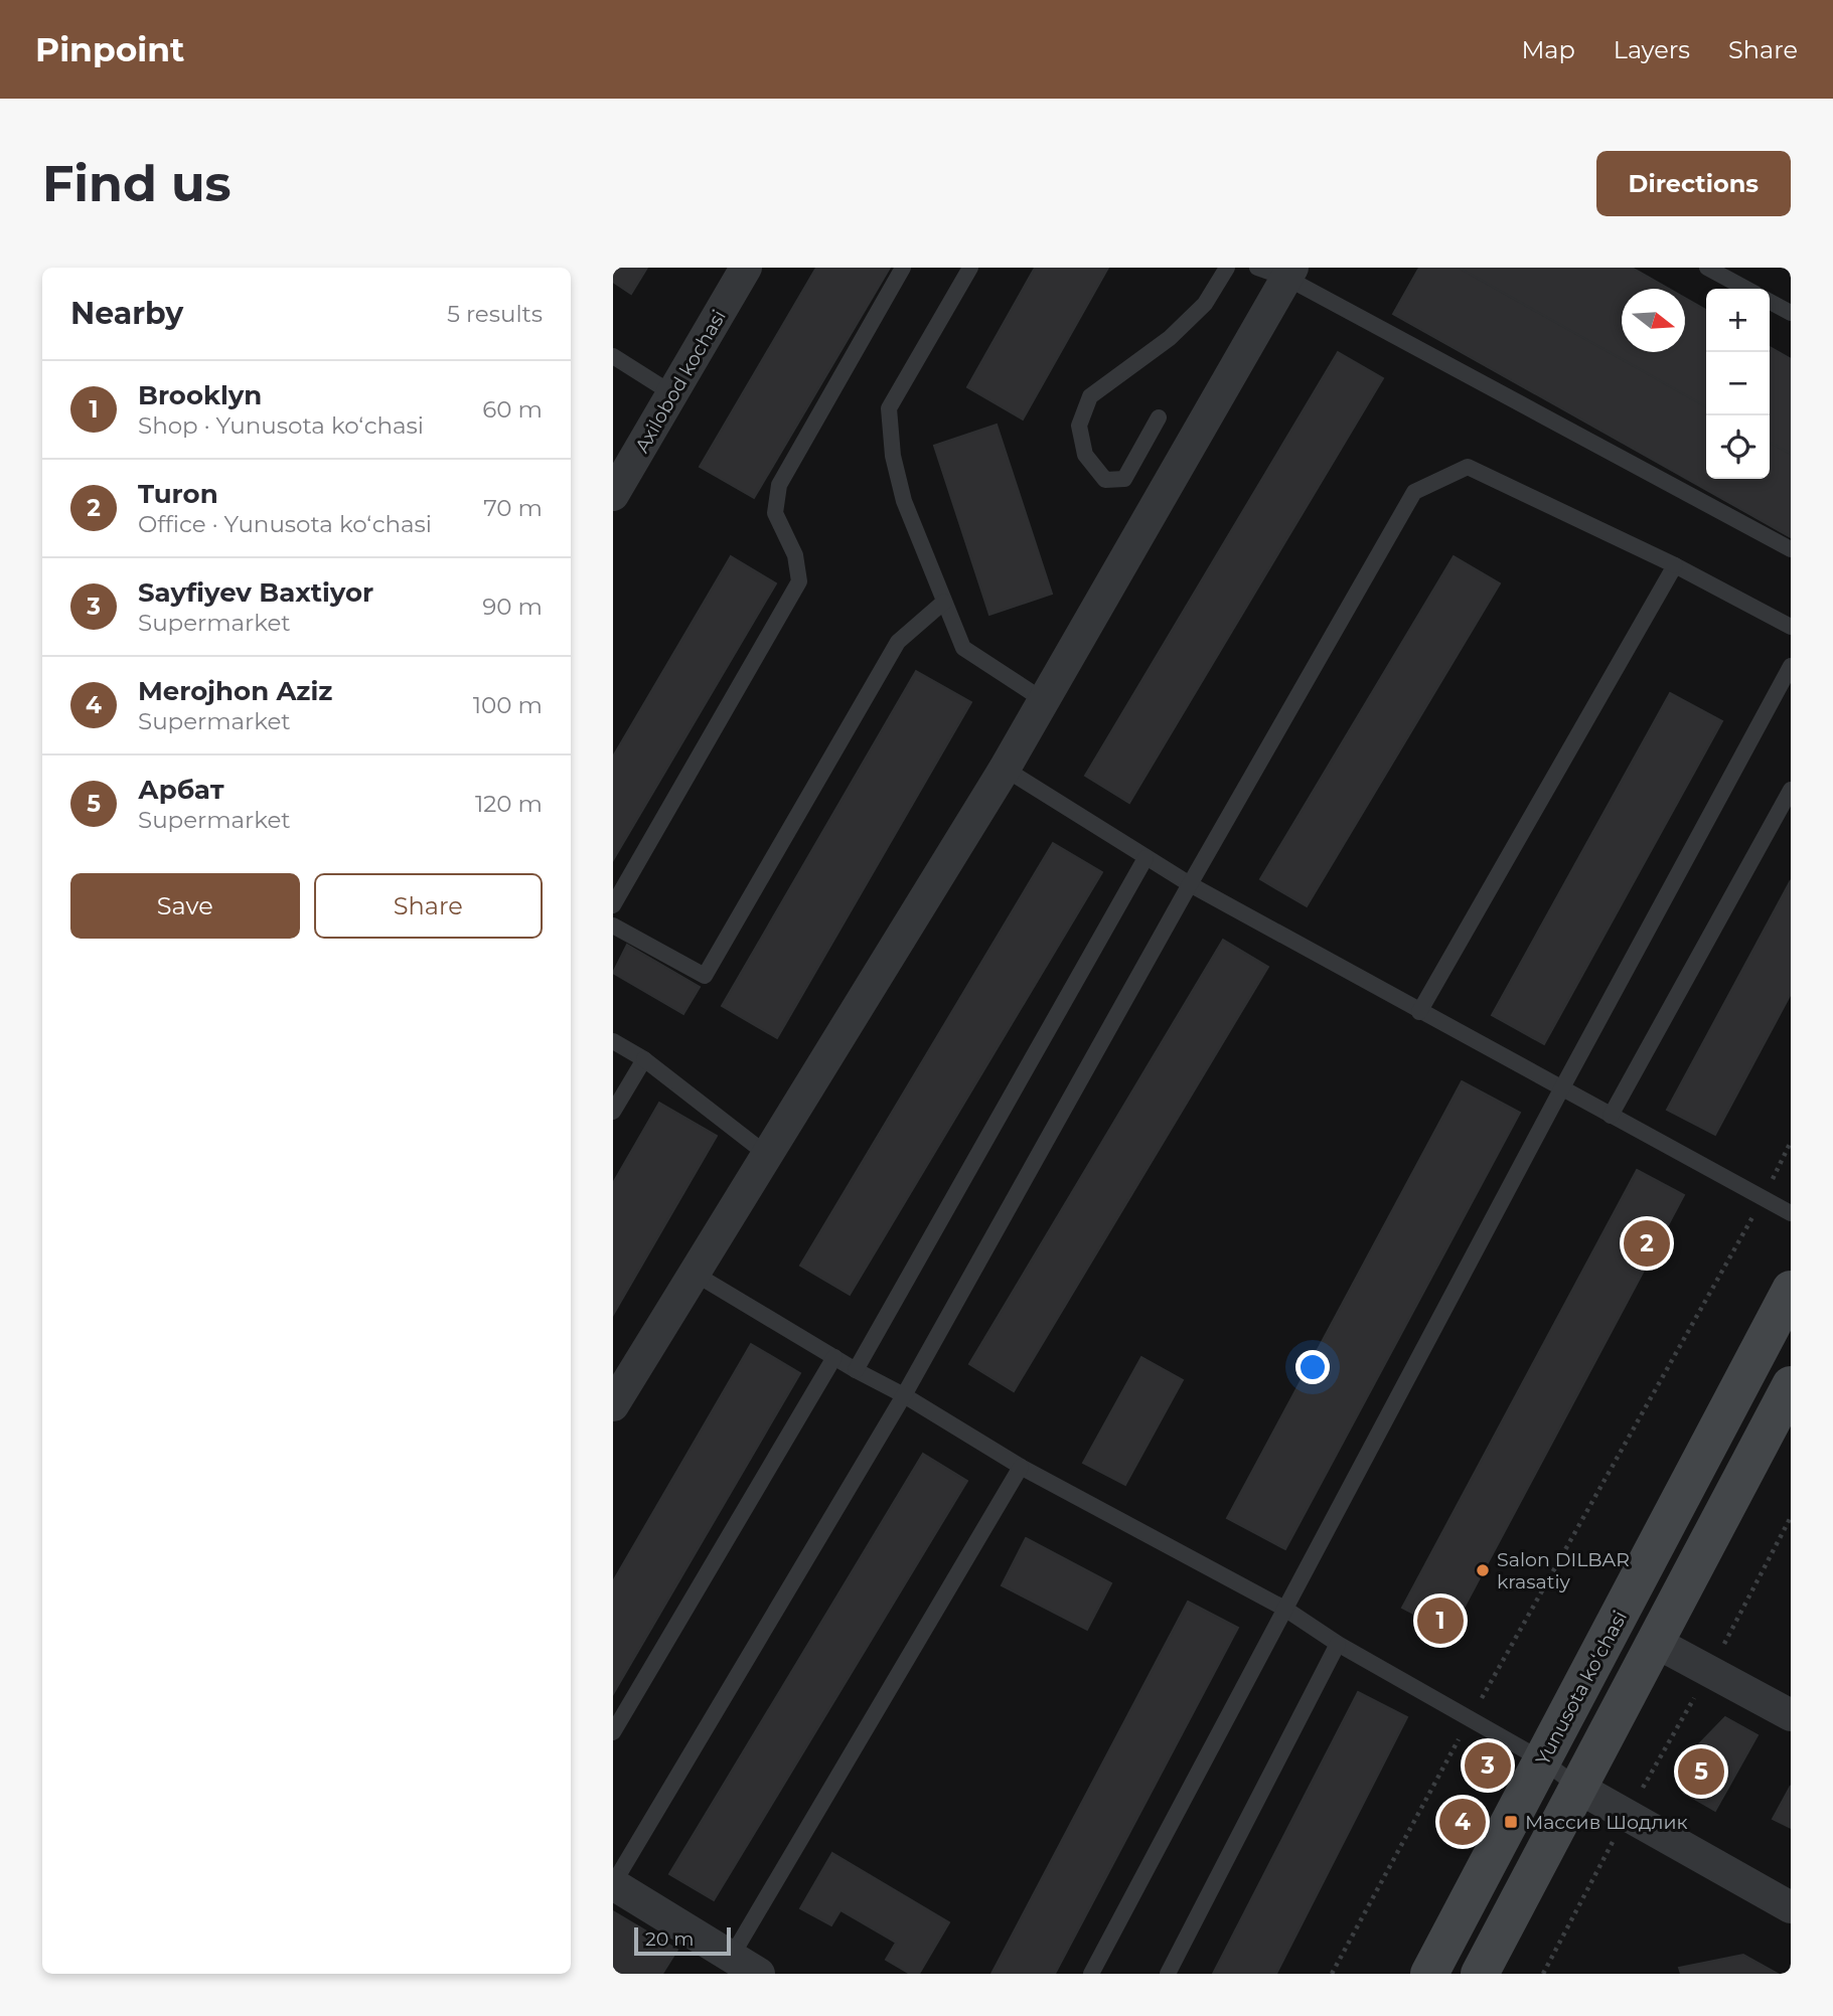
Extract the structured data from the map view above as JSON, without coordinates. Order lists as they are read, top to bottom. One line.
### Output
{"streets":{"main road":["Yunusota koʻchasi"],"street":["Axilobod kochasi"]},"places":{"other":["Salon DILBAR krasatiy"],"transit":["Массив Шодлик"]},"scale_bar":"20 m","north":"right","page":{"header":"Pinpoint","nav":["Map","Layers","Share"],"buttons":["Directions",["Save","Share"]],"title":"Find us","heading":["Nearby","5 results"],"map_buttons":["+","−"],"list":[{"mark":"1","name":"Brooklyn","note":"Shop · Yunusota koʻchasi","value":"60 m"},{"mark":"2","name":"Turon","note":"Office · Yunusota koʻchasi","value":"70 m"},{"mark":"3","name":"Sayfiyev Baxtiyor","note":"Supermarket","value":"90 m"},{"mark":"4","name":"Merojhon Aziz","note":"Supermarket","value":"100 m"},{"mark":"5","name":"Арбат","note":"Supermarket","value":"120 m"}],"pins":["2","1","3","5","4"],"scale":"20 m"}}
